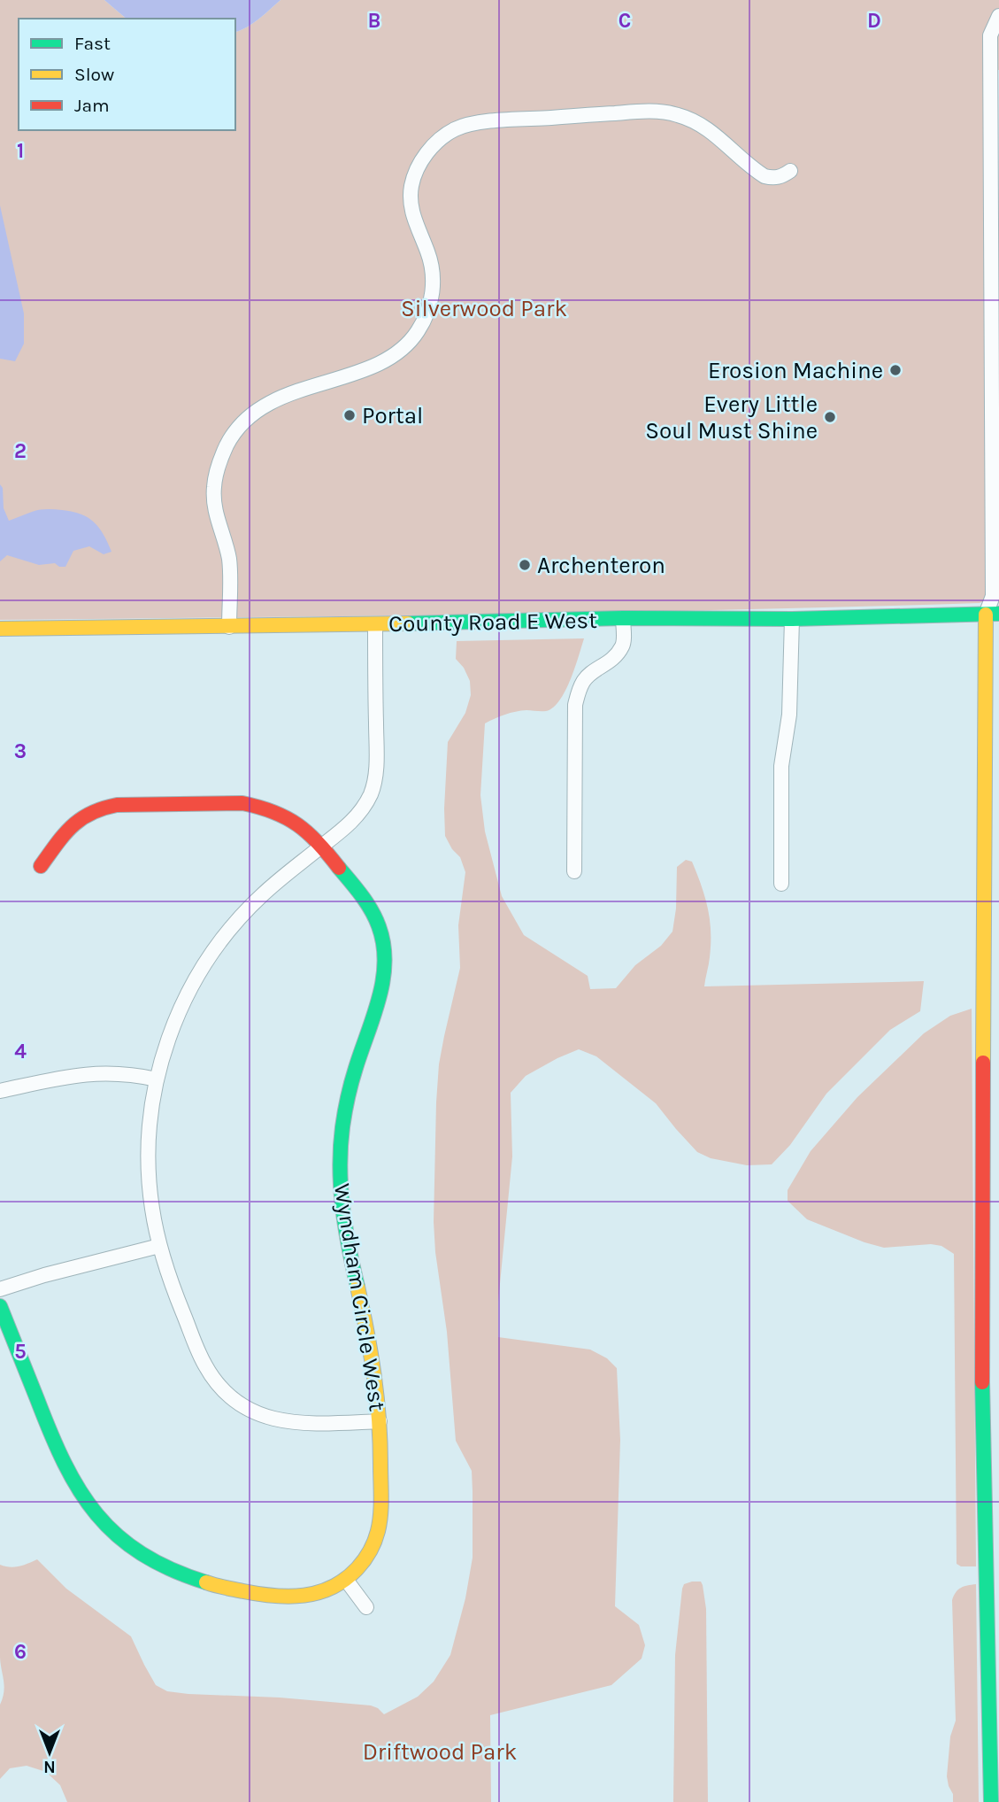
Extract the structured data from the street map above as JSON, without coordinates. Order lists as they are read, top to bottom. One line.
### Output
{"streets":{"street":["County Road E West","Wyndham Circle West"]},"parks":["Silverwood Park","Driftwood Park"],"places":["Erosion Machine","Portal","Every Little Soul Must Shine","Archenteron"],"legend":["Fast","Slow","Jam"],"north":"bottom","grid":{"columns":["B","C","D"],"rows":["1","2","3","4","5","6"]}}
